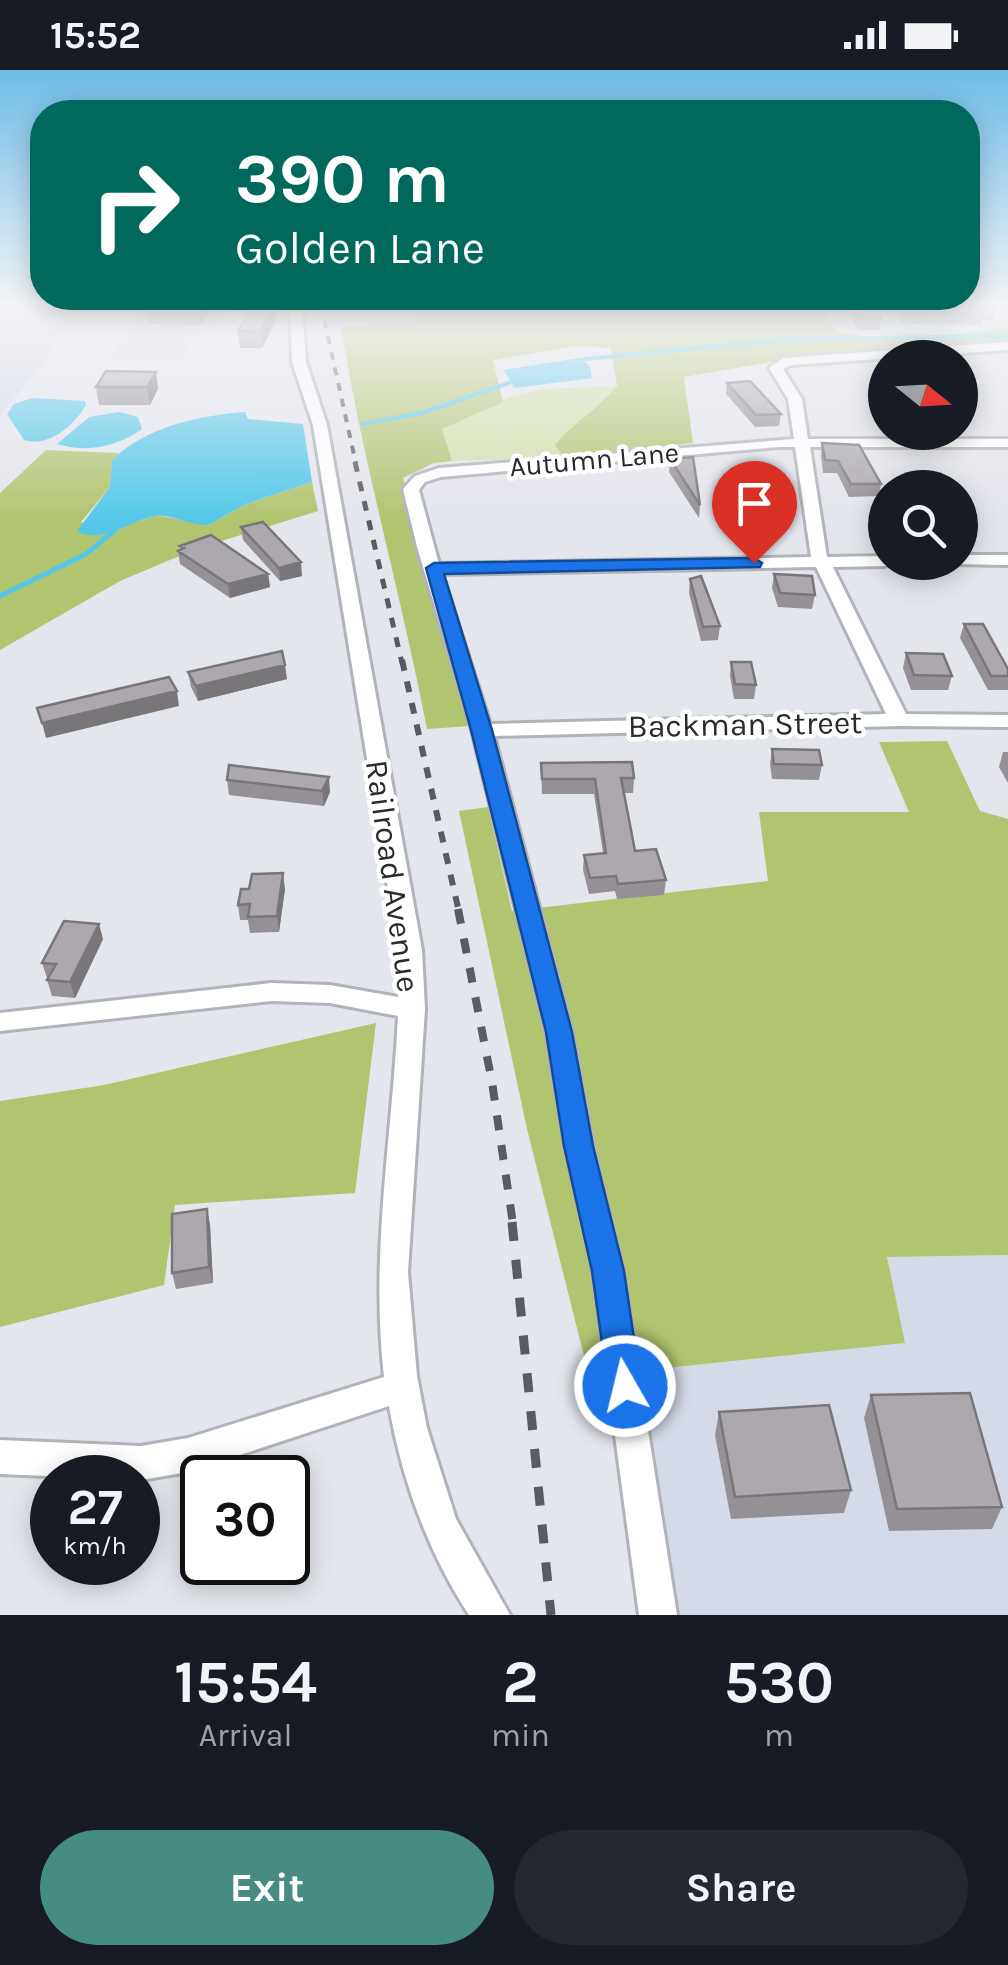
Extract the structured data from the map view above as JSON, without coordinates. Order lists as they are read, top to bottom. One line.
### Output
{"streets":{"street":["Autumn Lane","Backman Street","Railroad Avenue"]},"north":"right","page":{"status":"15:52","turn":["390 m","Golden Lane"],"speed":"27 km/h","limit":"30","eta":["15:54","Arrival","2","min","530","m"],"buttons":["Exit","Share"]}}
